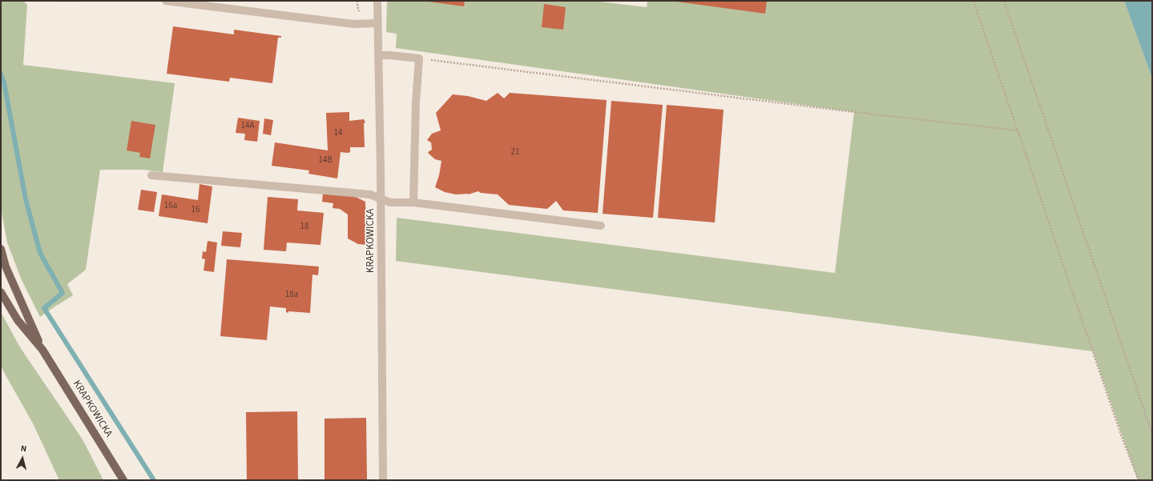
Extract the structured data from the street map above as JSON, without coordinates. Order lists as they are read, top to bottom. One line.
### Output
{"streets":{"main road":["KRAPKOWICKA"]},"house_numbers":["14A","14","21","14B","16a","16","18","18a"],"north":"top"}
